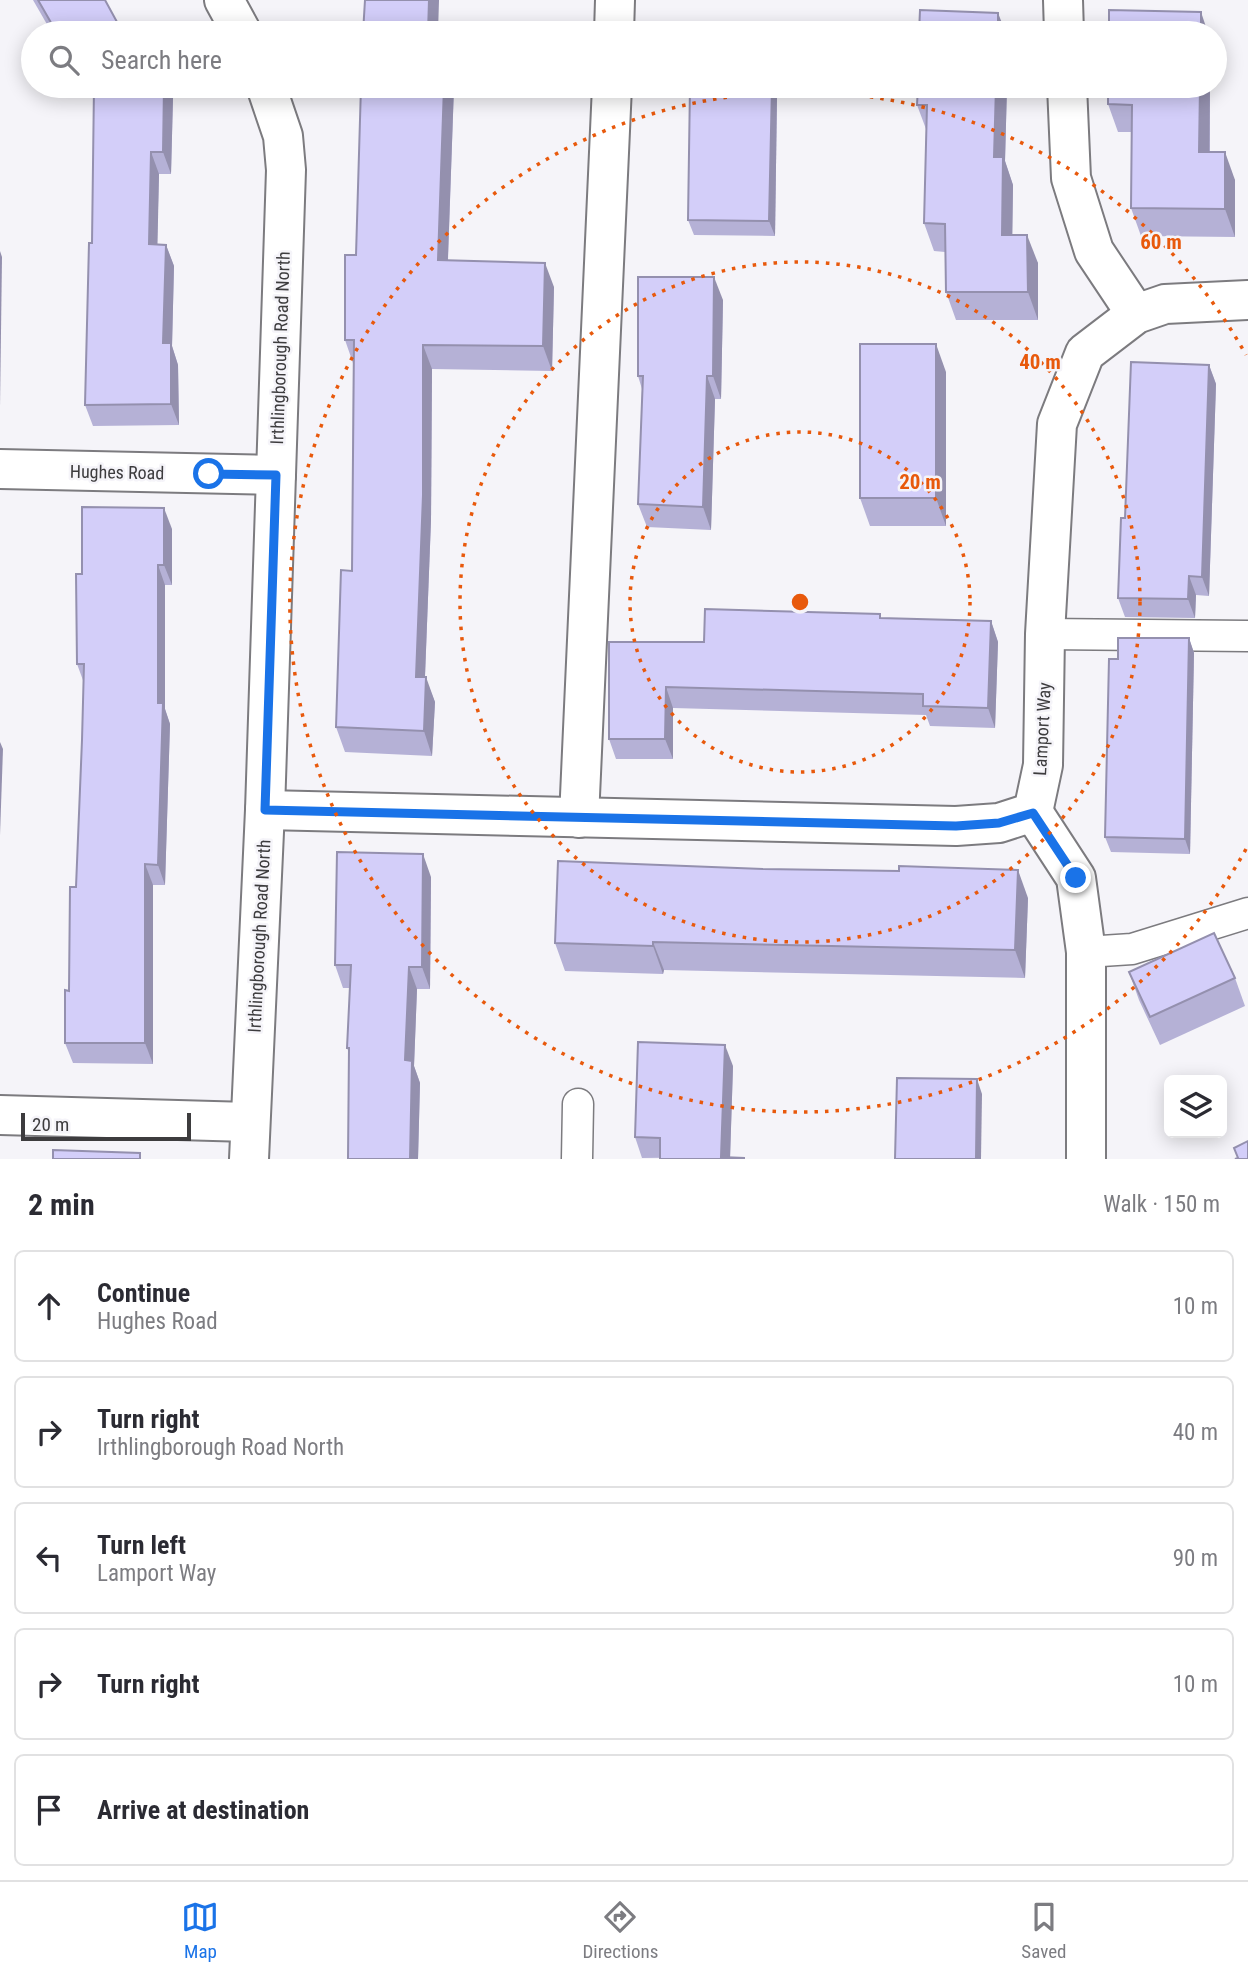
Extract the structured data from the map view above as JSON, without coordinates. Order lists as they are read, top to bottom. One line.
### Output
{"streets":{"street":["Irthlingborough Road North","Hughes Road","Lamport Way"]},"crossings":[["Irthlingborough Road North","Hughes Road"]],"scale_bar":"20 m","page":{"search":"Search here","scale":"20 m","heading":["2 min","Walk · 150 m"],"list":[["Continue","Hughes Road","10 m"],["Turn right","Irthlingborough Road North","40 m"],["Turn left","Lamport Way","90 m"],["Turn right","10 m"],"Arrive at destination"],"nav":["Map","Directions","Saved"]},"rings":["60 m","40 m","20 m"]}
